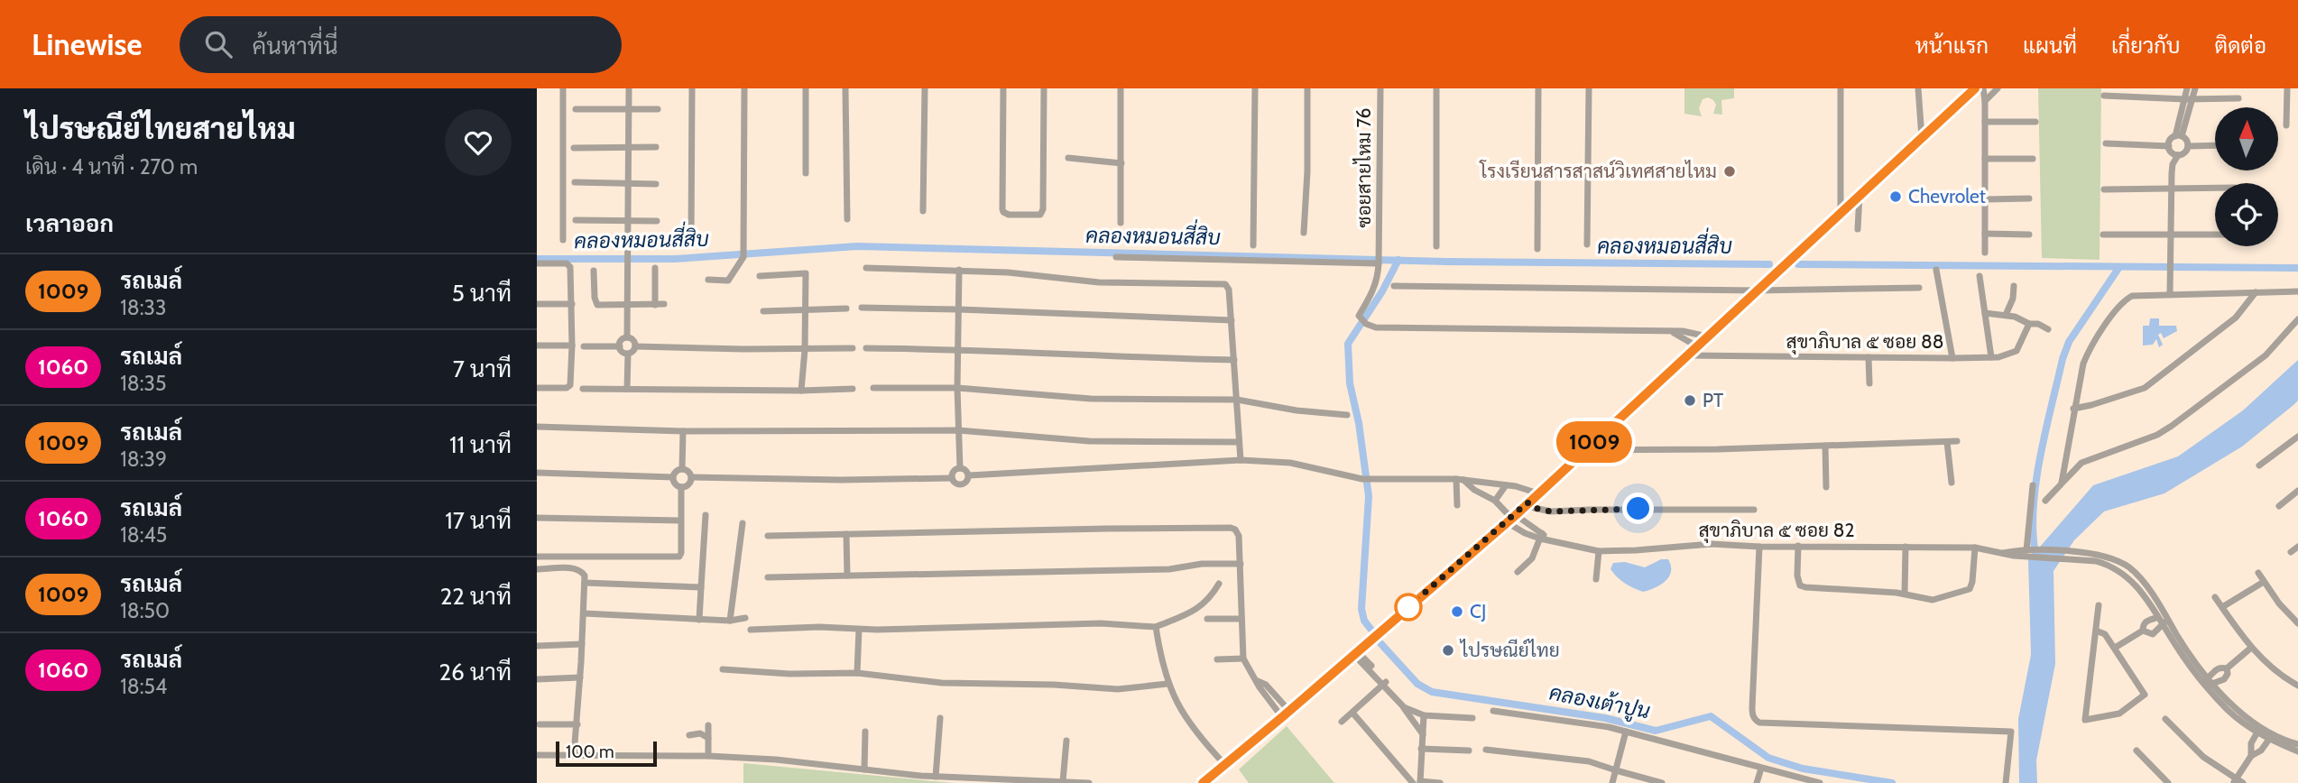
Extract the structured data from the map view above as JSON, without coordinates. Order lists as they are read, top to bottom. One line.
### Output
{"streets":{"street":["ซอยสายไหม 76","สุขาภิบาล ๕ ซอย 88","สุขาภิบาล ๕ ซอย 82"]},"water":["คลองหมอนสี่สิบ","คลองเต้าปูน"],"places":["โรงเรียนสารสาสน์วิเทศสายไหม","Chevrolet","PT","CJ","ไปรษณีย์ไทย"],"lines":["bus line 1009"],"scale_bar":"100 m","north":"top","page":{"header":"Linewise","search":"ค้นหาที่นี่","nav":["หน้าแรก","แผนที่","เกี่ยวกับ","ติดต่อ"],"heading":[["ไปรษณีย์ไทยสายไหม","เดิน · 4 นาที · 270 m"],"เวลาออก"],"on_map":"1009","list":[{"mark":"1009","name":"รถเมล์","note":"18:33","value":"5 นาที"},{"mark":"1060","name":"รถเมล์","note":"18:35","value":"7 นาที"},{"mark":"1009","name":"รถเมล์","note":"18:39","value":"11 นาที"},{"mark":"1060","name":"รถเมล์","note":"18:45","value":"17 นาที"},{"mark":"1009","name":"รถเมล์","note":"18:50","value":"22 นาที"},{"mark":"1060","name":"รถเมล์","note":"18:54","value":"26 นาที"}],"scale":"100 m"}}
